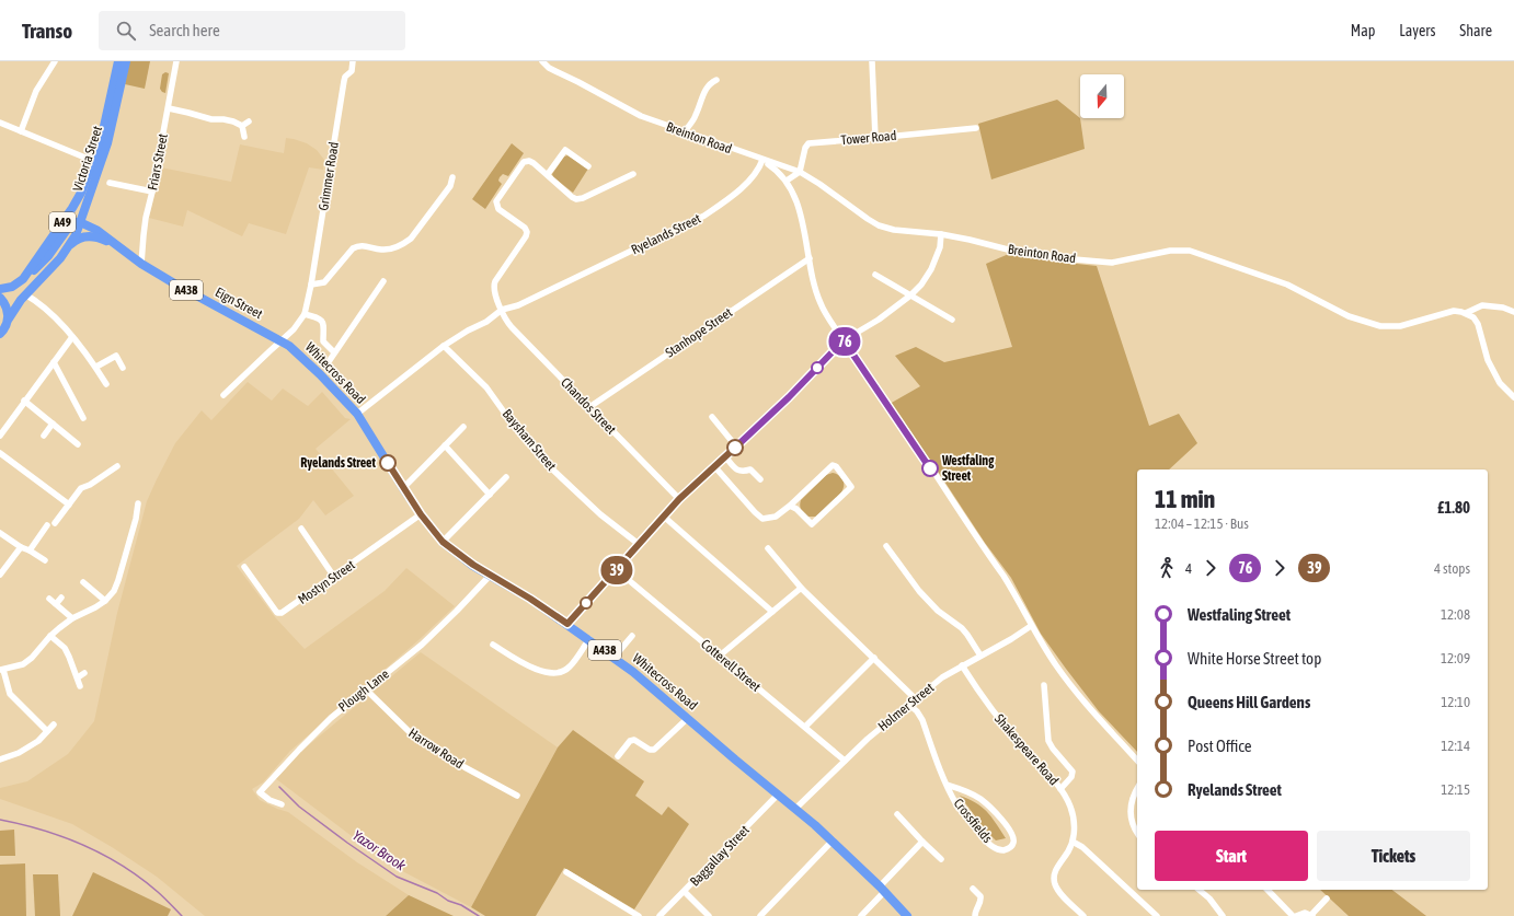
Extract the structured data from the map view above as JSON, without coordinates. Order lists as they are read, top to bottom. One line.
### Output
{"streets":{"highway":["Victoria Street","A49","A438","Eign Street","Whitecross Road"],"street":["Breinton Road","Tower Road","Friars Street","Grimmer Road","Ryelands Street","Stanhope Street","Chandos Street","Baysham Street","Mostyn Street","Cotterell Street","Plough Lane","Holmer Street","Harrow Road","Shakespeare Road","Crossfields","Baggallay Street"]},"crossings":[["Breinton Road","Tower Road"],["Breinton Road","Ryelands Street"],["Victoria Street","Eign Street"],["Friars Street","Eign Street"],["Grimmer Road","Eign Street"],["Grimmer Road","Whitecross Road"],["Ryelands Street","Whitecross Road"],["Ryelands Street","Chandos Street"],["Ryelands Street","Baysham Street"],["Eign Street","Whitecross Road"],["Stanhope Street","Chandos Street"],["Whitecross Road","Mostyn Street"],["Whitecross Road","Plough Lane"],["Whitecross Road","Holmer Street"],["Whitecross Road","Baggallay Street"],["Cotterell Street","Holmer Street"],["Plough Lane","Harrow Road"],["Holmer Street","Shakespeare Road"],["Holmer Street","Crossfields"]],"water":["Yazor Brook"],"places":["Ryelands Street","Westfaling Street"],"lines":["bus line 76","bus line 39"],"north":"bottom","page":{"header":"Transo","search":"Search here","nav":["Map","Layers","Share"],"on_map":["76","39"],"heading":["11 min","12:04 – 12:15 · Bus","£1.80"],"legs":["4","76","39","4 stops"],"list":[{"name":"Westfaling Street","value":"12:08"},{"name":"White Horse Street top","value":"12:09"},{"name":"Queens Hill Gardens","value":"12:10"},{"name":"Post Office","value":"12:14"},{"name":"Ryelands Street","value":"12:15"}],"buttons":["Start","Tickets"]}}
